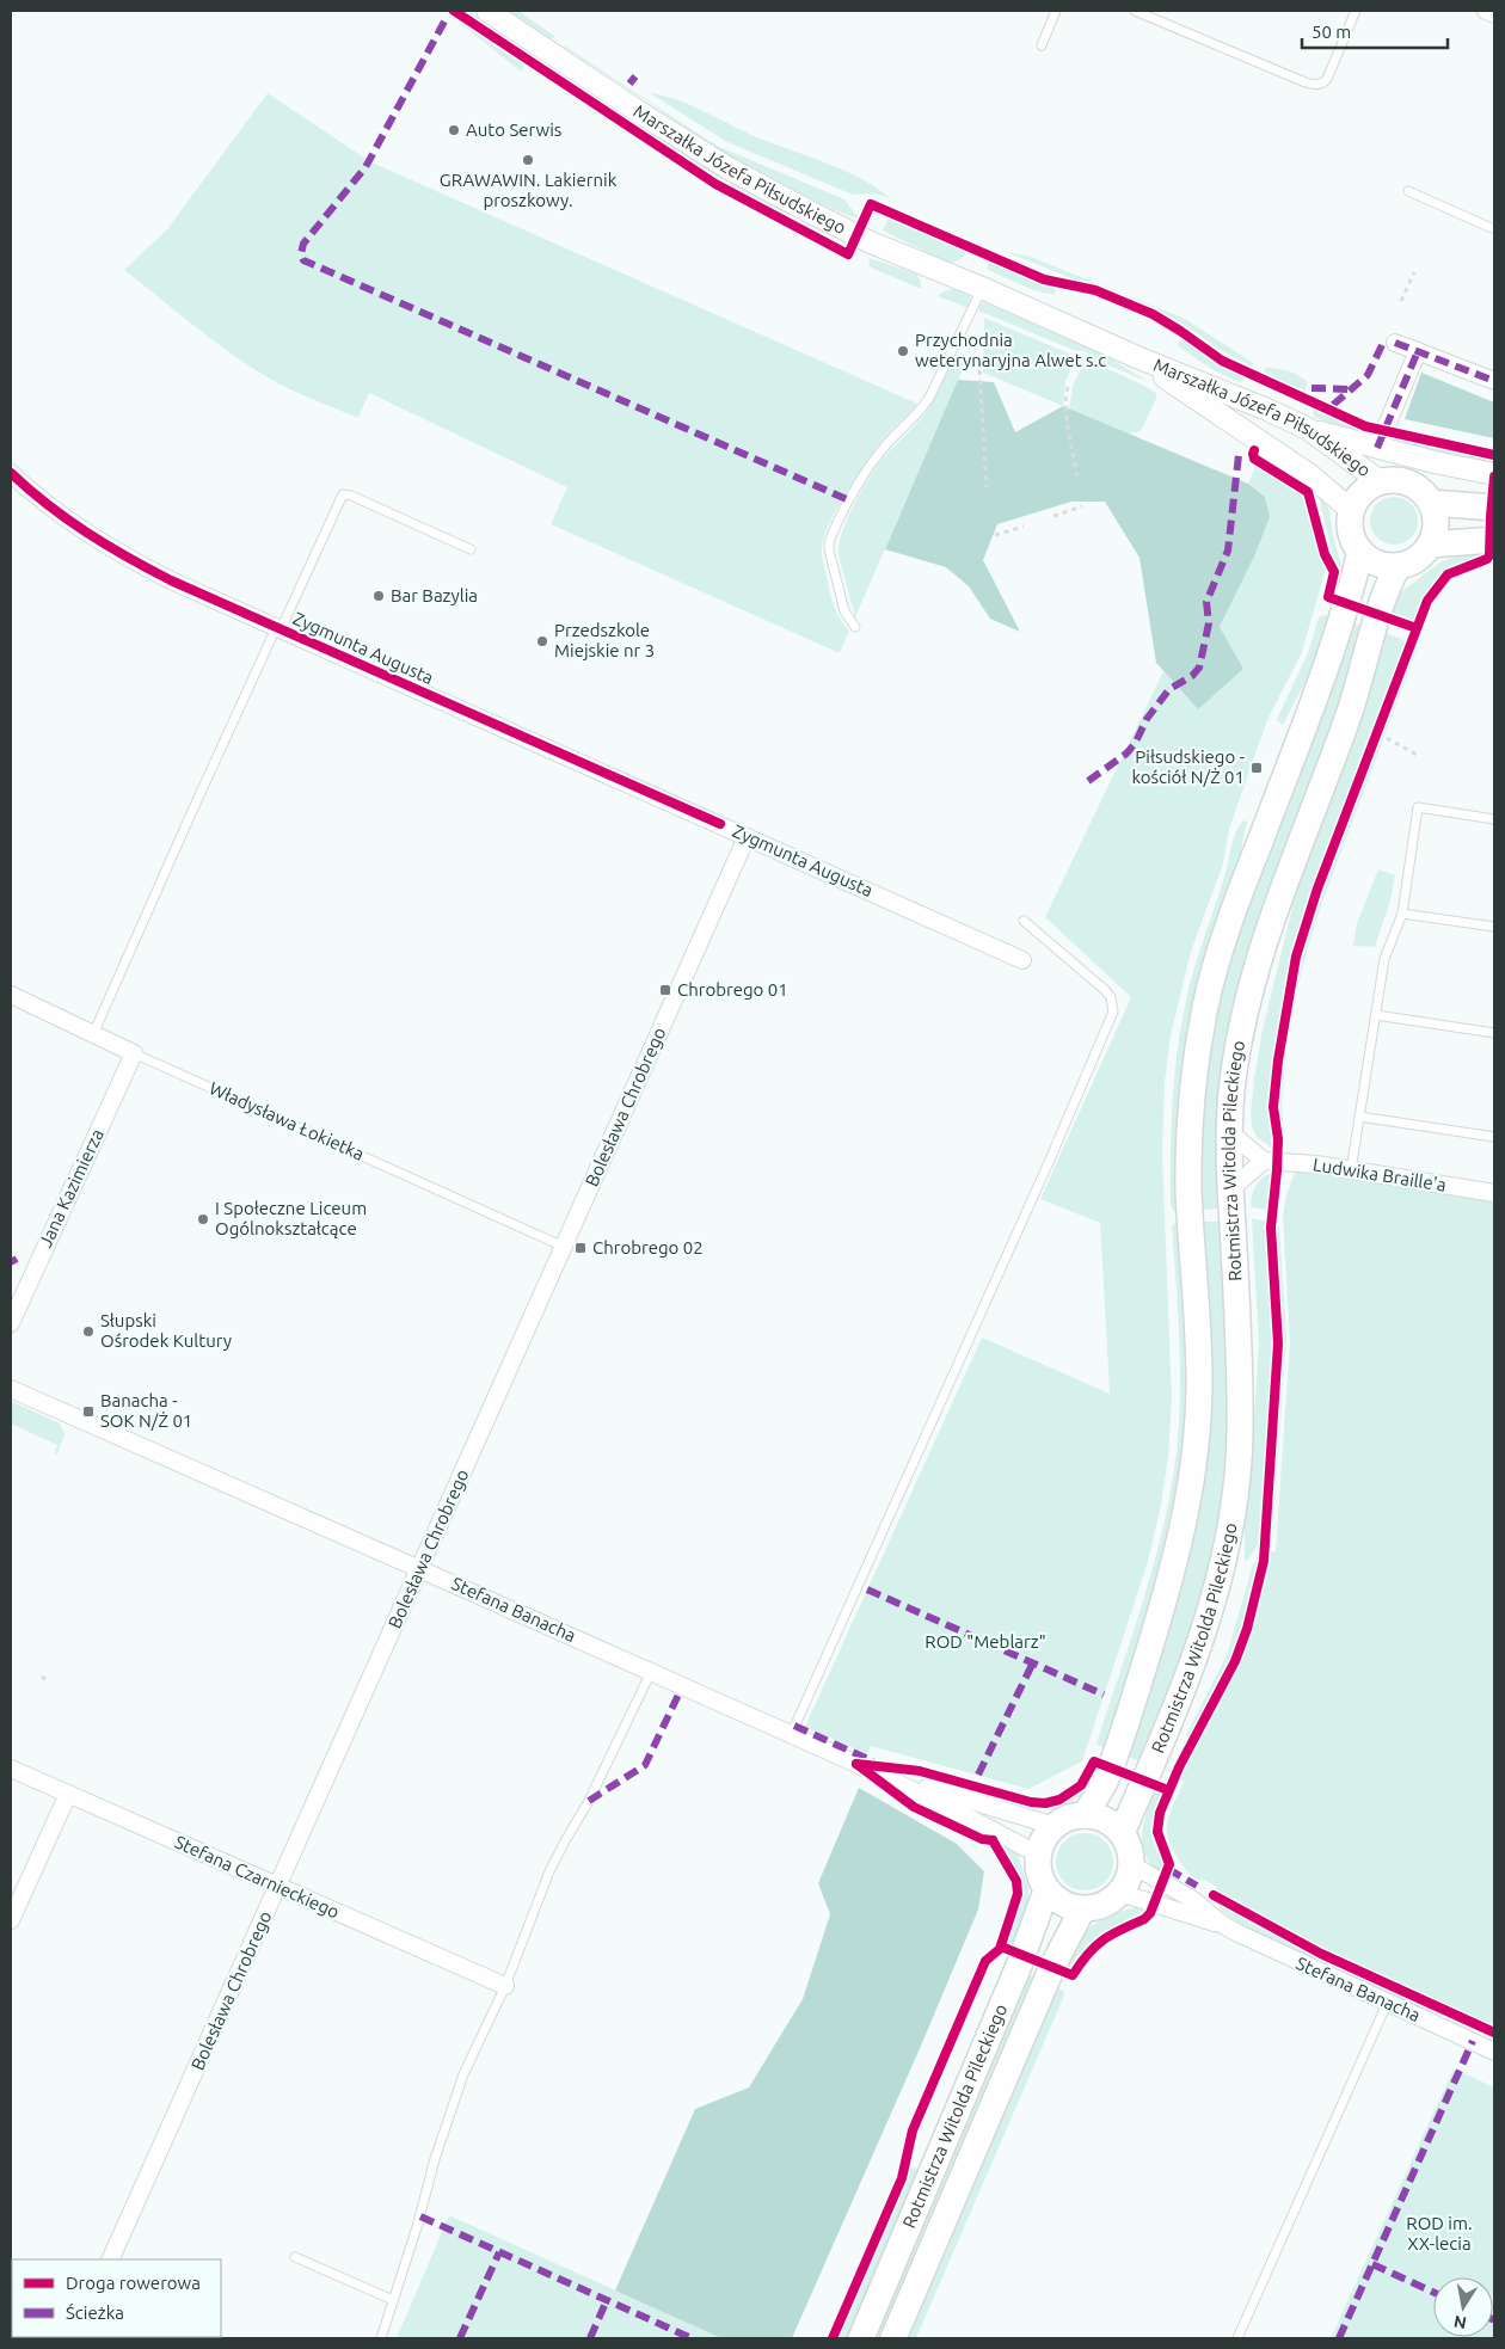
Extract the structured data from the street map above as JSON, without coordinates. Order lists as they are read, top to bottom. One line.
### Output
{"streets":{"main road":["Rotmistrza Witolda Pileckiego"],"street":["Marszałka Józefa Piłsudskiego","Zygmunta Augusta","Bolesława Chrobrego","Władysława Łokietka","Ludwika Braille'a","Jana Kazimierza","Stefana Banacha","Stefana Czarnieckiego"]},"crossings":[["Marszałka Józefa Piłsudskiego","Rotmistrza Witolda Pileckiego"],["Zygmunta Augusta","Bolesława Chrobrego"],["Bolesława Chrobrego","Władysława Łokietka"],["Bolesława Chrobrego","Stefana Banacha"],["Bolesława Chrobrego","Stefana Czarnieckiego"],["Władysława Łokietka","Jana Kazimierza"],["Rotmistrza Witolda Pileckiego","Stefana Banacha"]],"parks":["ROD \"Meblarz\"","ROD im. XX-lecia"],"places":{"other":["Auto Serwis","GRAWAWIN. Lakiernik proszkowy.","Przychodnia weterynaryjna Alwet s.c","Bar Bazylia","Przedszkole Miejskie nr 3","I Społeczne Liceum Ogólnokształcące","Słupski Ośrodek Kultury"],"transit":["Piłsudskiego - kościół N/Ż 01","Chrobrego 01","Chrobrego 02","Banacha - SOK N/Ż 01"]},"legend":["Droga rowerowa","Ścieżka"],"scale_bar":"50 m","north":"bottom"}
